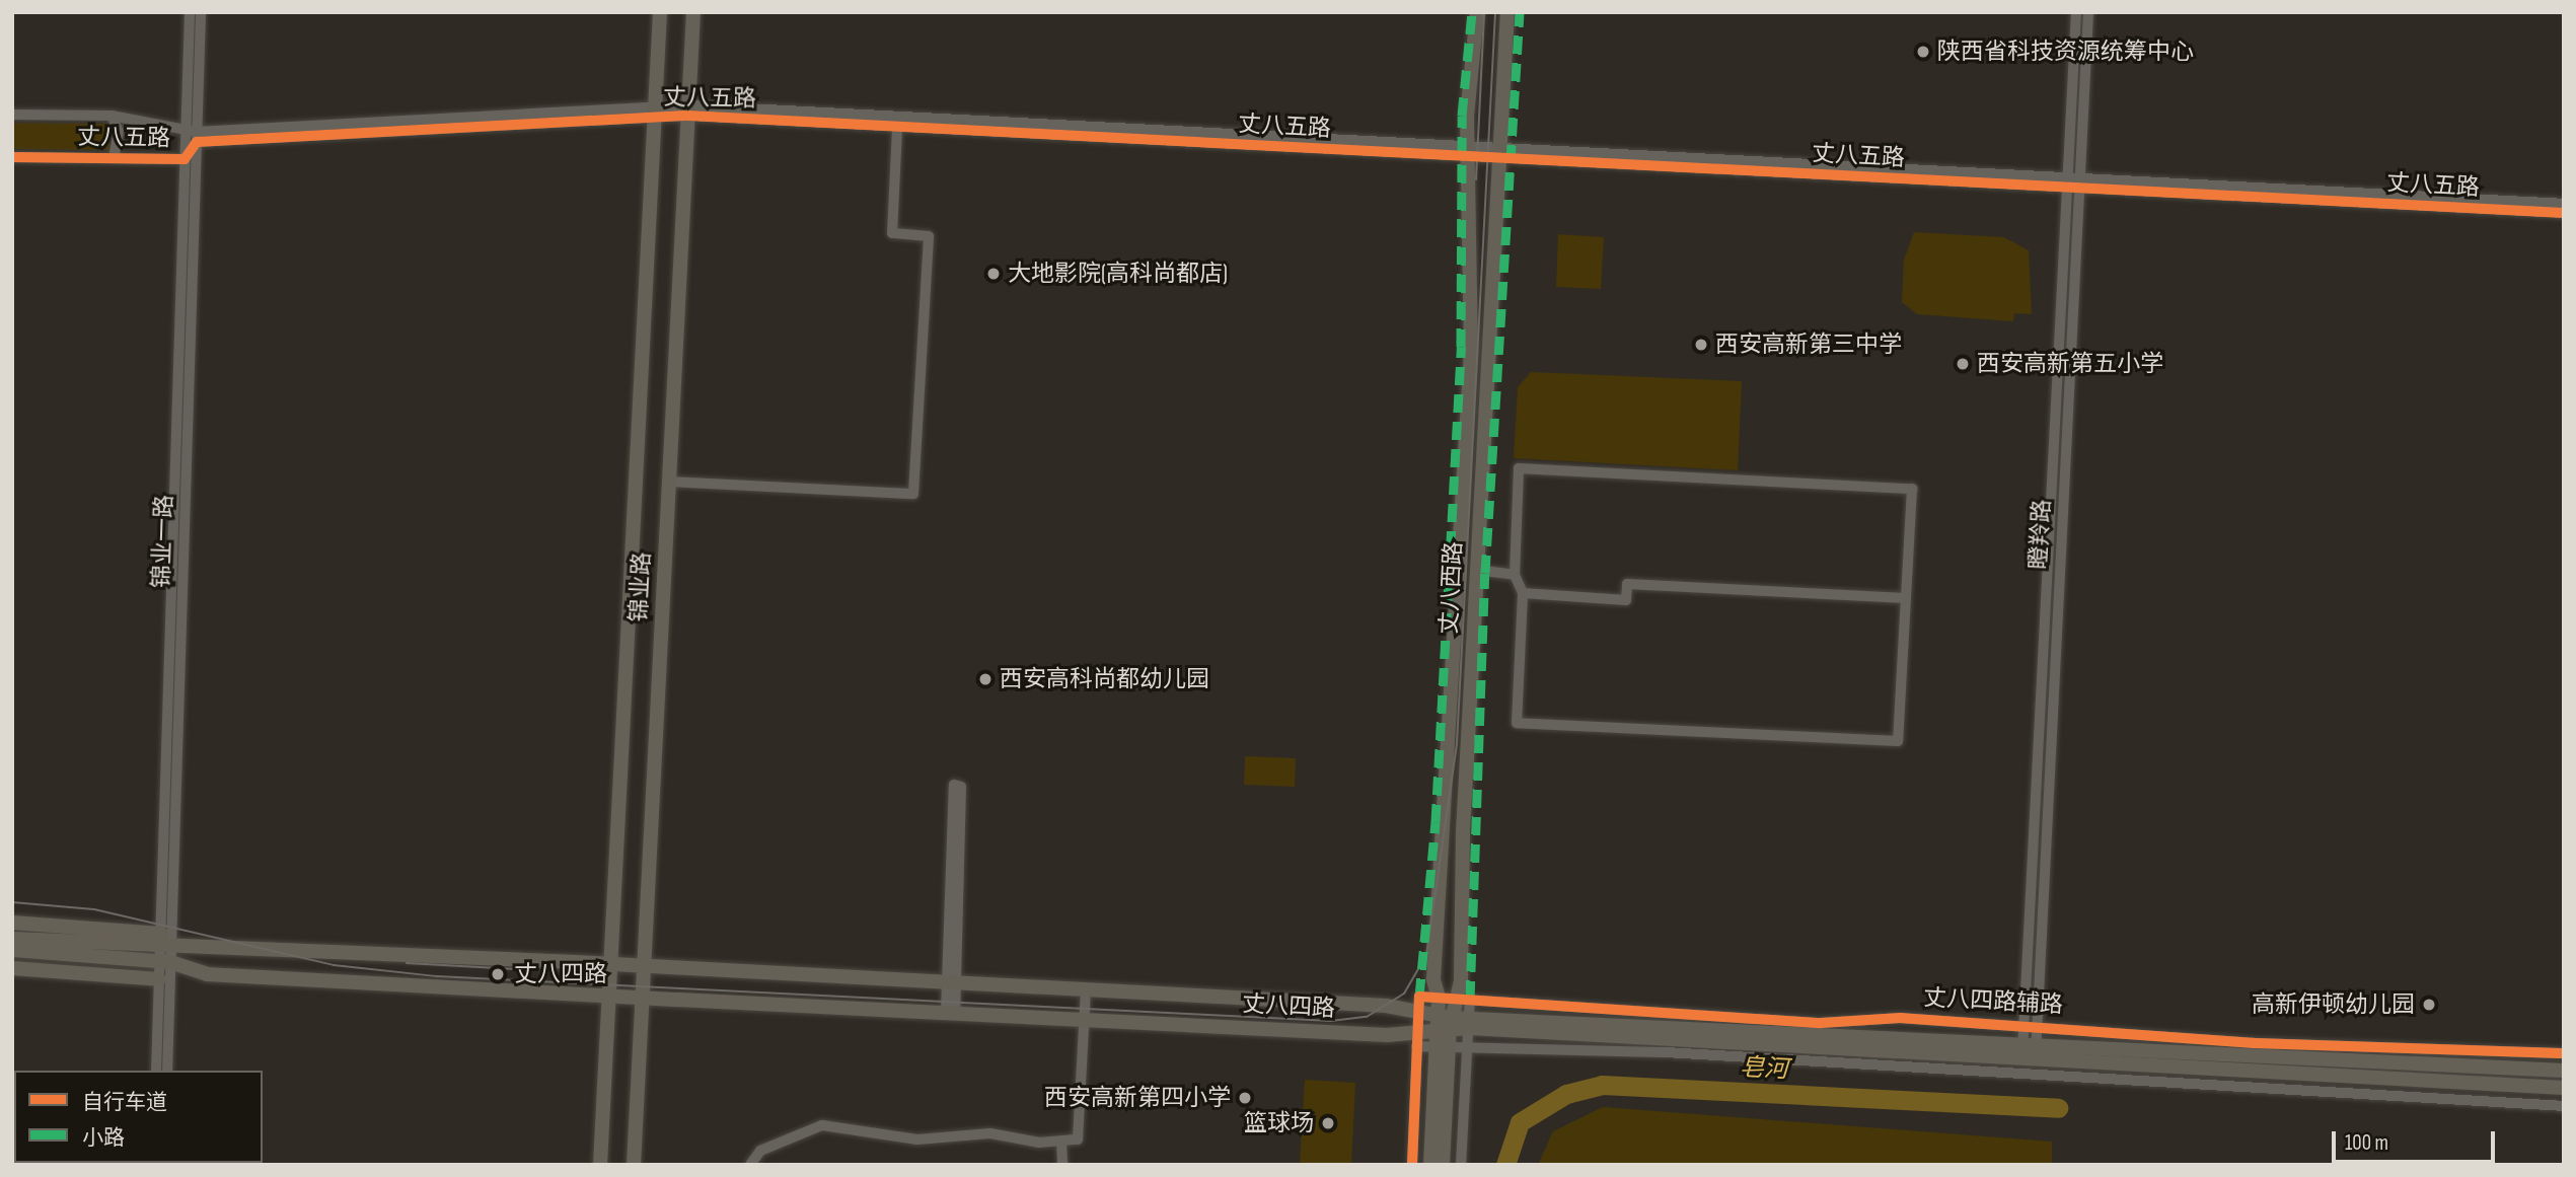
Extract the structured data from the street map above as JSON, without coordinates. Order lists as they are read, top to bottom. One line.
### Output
{"streets":{"main road":["锦业路","丈八西路","丈八四路"],"street":["丈八五路","瞪羚路","锦业一路","丈八四路辅路"]},"crossings":[["丈八五路","瞪羚路"],["丈八五路","锦业一路"],["丈八五路","锦业路"],["丈八五路","丈八西路"],["瞪羚路","丈八四路辅路"],["瞪羚路","丈八四路"],["锦业一路","丈八四路"],["锦业路","丈八四路"],["丈八西路","丈八四路辅路"],["丈八西路","丈八四路"],["丈八四路辅路","丈八四路"]],"water":["皂河"],"places":["陕西省科技资源统筹中心","大地影院(高科尚都店)","西安高新第三中学","西安高新第五小学","西安高科尚都幼儿园","丈八四路","高新伊顿幼儿园","西安高新第四小学","篮球场"],"legend":["自行车道","小路"],"scale_bar":"100 m"}
